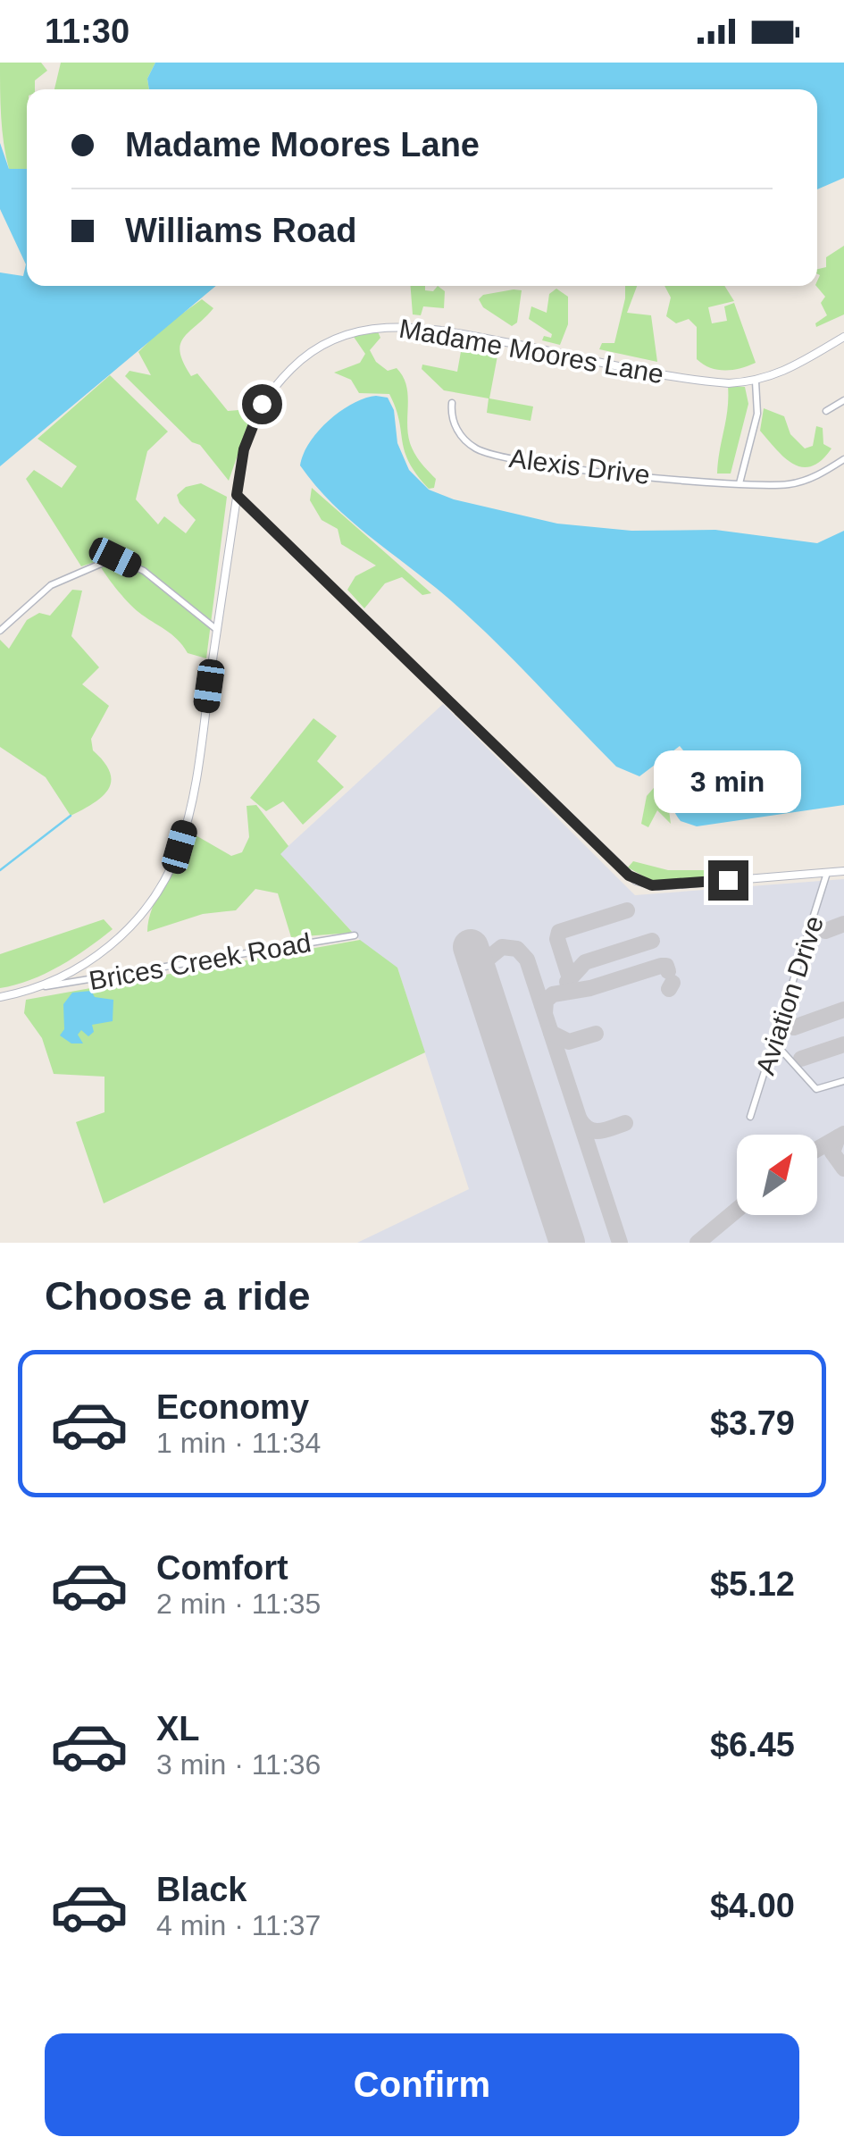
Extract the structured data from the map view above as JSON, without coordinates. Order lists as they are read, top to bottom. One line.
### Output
{"streets":{"street":["Madame Moores Lane","Alexis Drive","Brices Creek Road","Aviation Drive"]},"crossings":[["Madame Moores Lane","Brices Creek Road"]],"north":"top right","page":{"status":"11:30","banner":["Madame Moores Lane","Williams Road"],"bubble":"3 min","heading":"Choose a ride","list":[{"name":"Economy","note":"1 min · 11:34","value":"$3.79"},{"name":"Comfort","note":"2 min · 11:35","value":"$5.12"},{"name":"XL","note":"3 min · 11:36","value":"$6.45"},{"name":"Black","note":"4 min · 11:37","value":"$4.00"}],"buttons":"Confirm"}}
